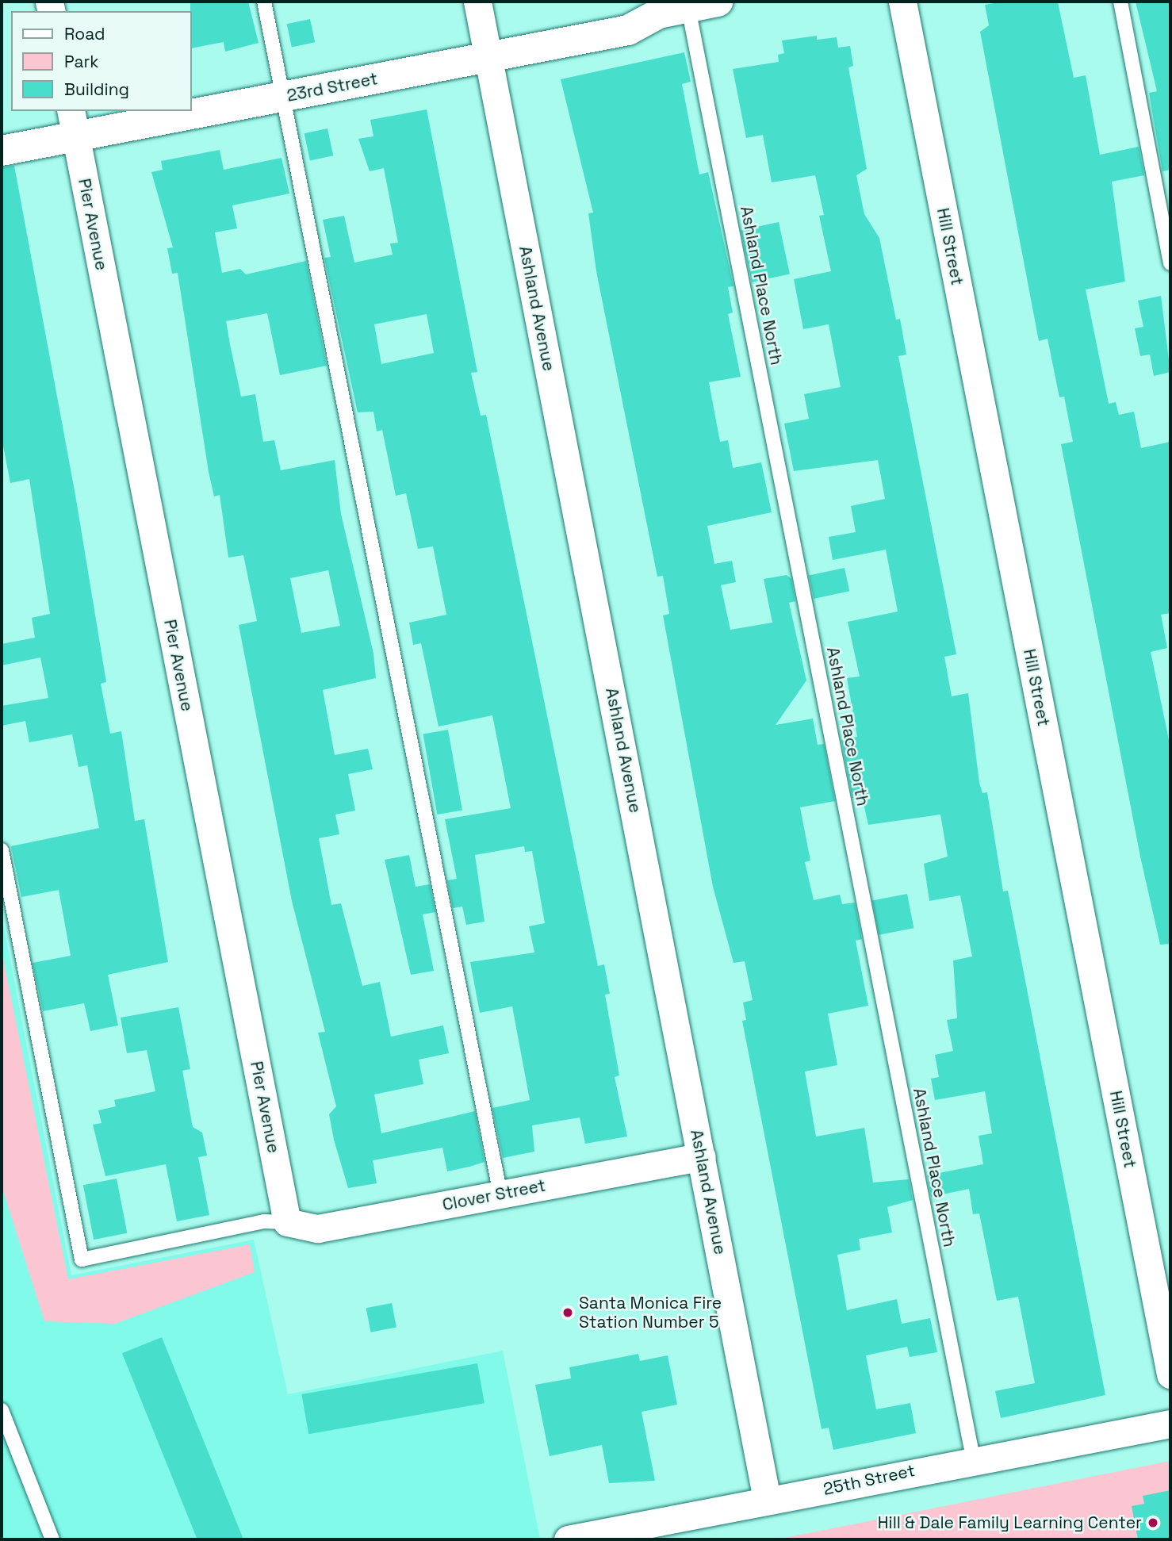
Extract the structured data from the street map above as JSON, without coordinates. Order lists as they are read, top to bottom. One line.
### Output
{"streets":{"street":["23rd Street","Pier Avenue","Hill Street","Ashland Avenue","Clover Street","25th Street"],"lane":["Ashland Place North"]},"crossings":[["23rd Street","Pier Avenue"],["23rd Street","Ashland Place North"],["23rd Street","Ashland Avenue"],["Pier Avenue","Clover Street"],["Ashland Place North","25th Street"],["Ashland Avenue","Clover Street"],["Ashland Avenue","25th Street"]],"places":["Santa Monica Fire Station Number 5","Hill & Dale Family Learning Center"],"legend":["Road","Park","Building"]}
